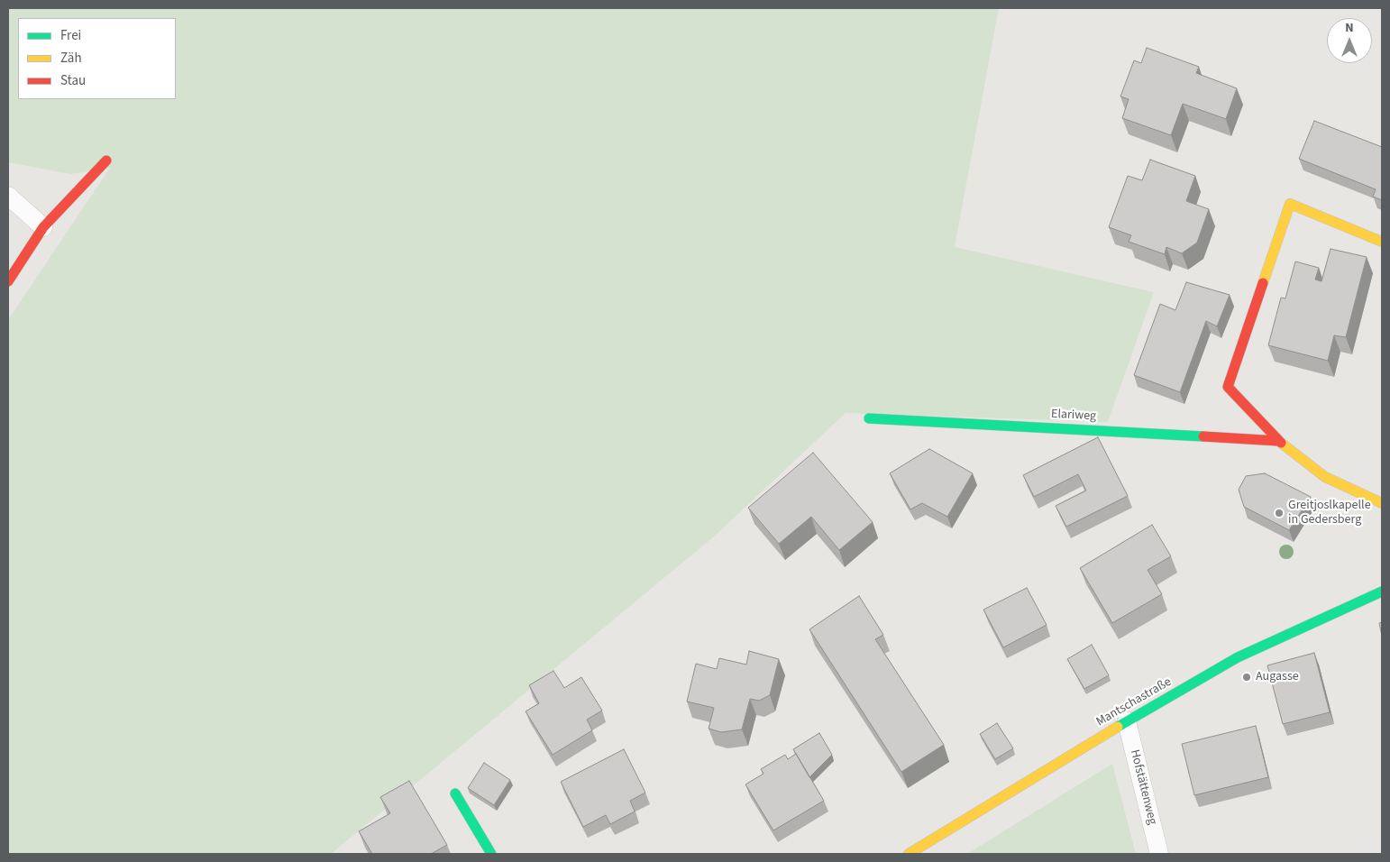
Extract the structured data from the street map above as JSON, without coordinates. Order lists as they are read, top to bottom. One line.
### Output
{"streets":{"street":["Elariweg","Mantschastraße"],"lane":["Hofstättenweg"]},"crossings":[["Mantschastraße","Hofstättenweg"]],"places":["Greitjoslkapelle in Gedersberg","Augasse"],"legend":["Frei","Zäh","Stau"],"north":"top"}
